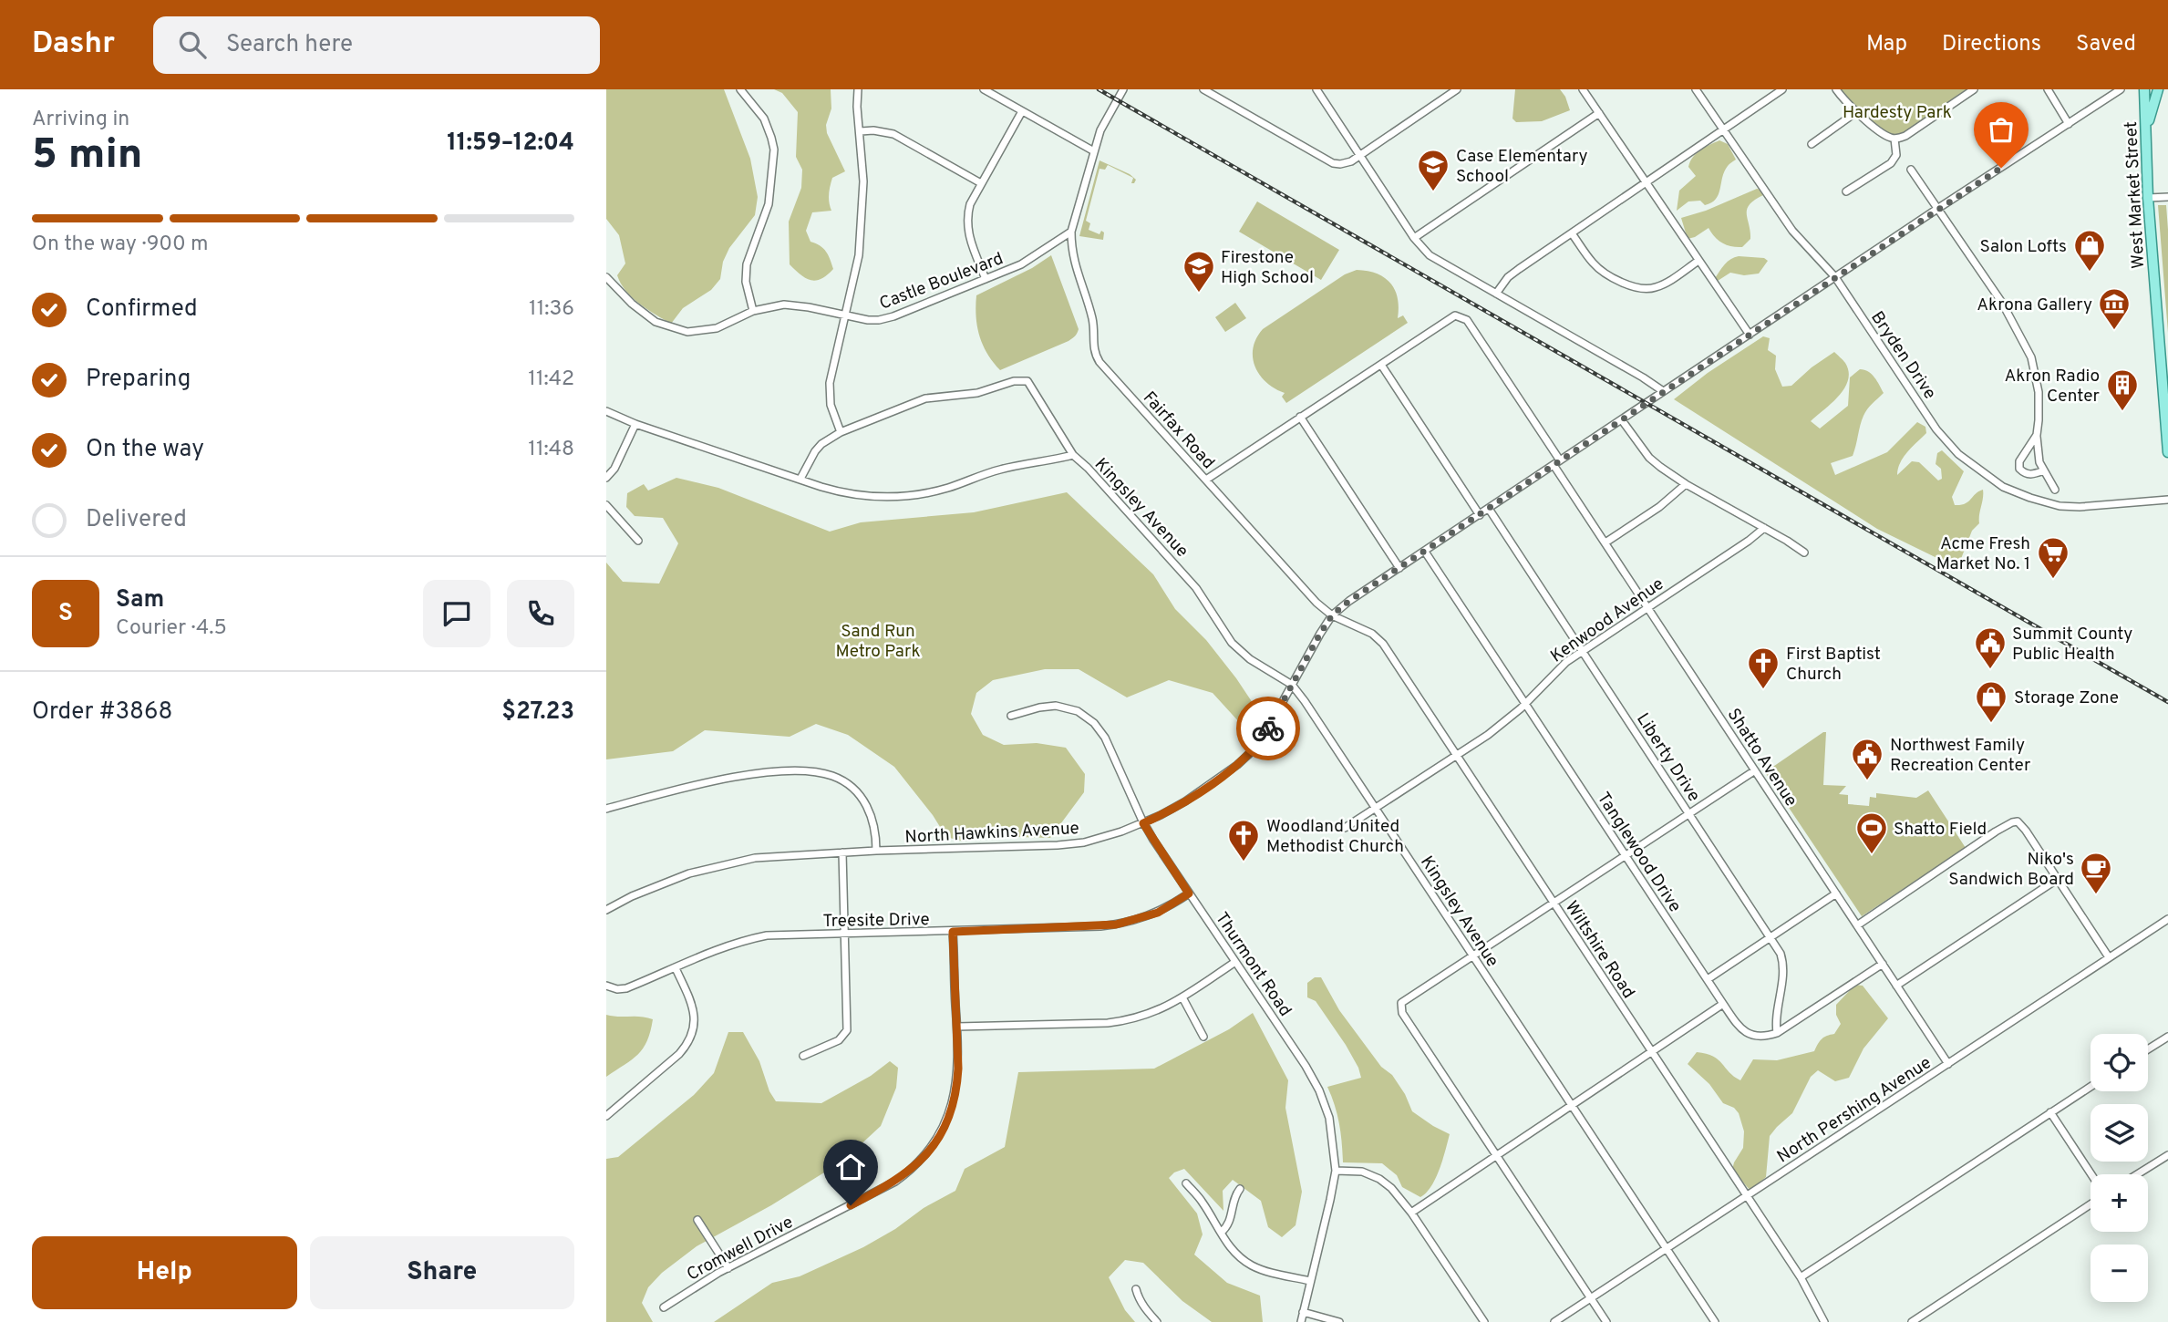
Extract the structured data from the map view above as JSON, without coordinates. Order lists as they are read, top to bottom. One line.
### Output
{"streets":{"main road":["West Market Street"],"street":["Castle Boulevard","Bryden Drive","Fairfax Road","Kingsley Avenue","Kenwood Avenue","Liberty Drive","Shatto Avenue","North Hawkins Avenue","Tanglewood Drive","Treesite Drive","Wiltshire Road","Thurmont Road","North Pershing Avenue","Cromwell Drive"]},"crossings":[["Castle Boulevard","Fairfax Road"],["Bryden Drive","North Hawkins Avenue"],["Fairfax Road","North Hawkins Avenue"],["Fairfax Road","Wiltshire Road"],["Kingsley Avenue","Kenwood Avenue"],["Kingsley Avenue","North Hawkins Avenue"],["Kingsley Avenue","North Pershing Avenue"],["Kenwood Avenue","Liberty Drive"],["Kenwood Avenue","Shatto Avenue"],["Kenwood Avenue","Tanglewood Drive"],["Kenwood Avenue","Wiltshire Road"],["Liberty Drive","North Hawkins Avenue"],["Liberty Drive","Tanglewood Drive"],["Shatto Avenue","North Hawkins Avenue"],["Shatto Avenue","North Pershing Avenue"],["North Hawkins Avenue","Tanglewood Drive"],["North Hawkins Avenue","Wiltshire Road"],["North Hawkins Avenue","Thurmont Road"],["Treesite Drive","Thurmont Road"],["Treesite Drive","Cromwell Drive"],["Wiltshire Road","North Pershing Avenue"]],"parks":["Hardesty Park","Sand Run Metro Park"],"places":{"school or university":["Case Elementary School","Firestone High School"],"shop":["Salon Lofts","Storage Zone"],"museum":["Akrona Gallery"],"building":["Akron Radio Center"],"supermarket":["Acme Fresh Market No. 1"],"public building":["Summit County Public Health","Northwest Family Recreation Center"],"church":["First Baptist Church","Woodland United Methodist Church"],"sports":["Shatto Field"],"cafe":["Niko's Sandwich Board"]},"page":{"header":"Dashr","search":"Search here","nav":["Map","Directions","Saved"],"heading":["5 min","Arriving in","11:59–12:04"],"panel":["Sam","Courier · 4.5","Order #3868","$27.23"],"bar":"On the way · 900 m","list":[["Confirmed","11:36"],["Preparing","11:42"],["On the way","11:48"],"Delivered"],"round":"S","map_buttons":["+","−"],"buttons":["Help","Share"]}}
